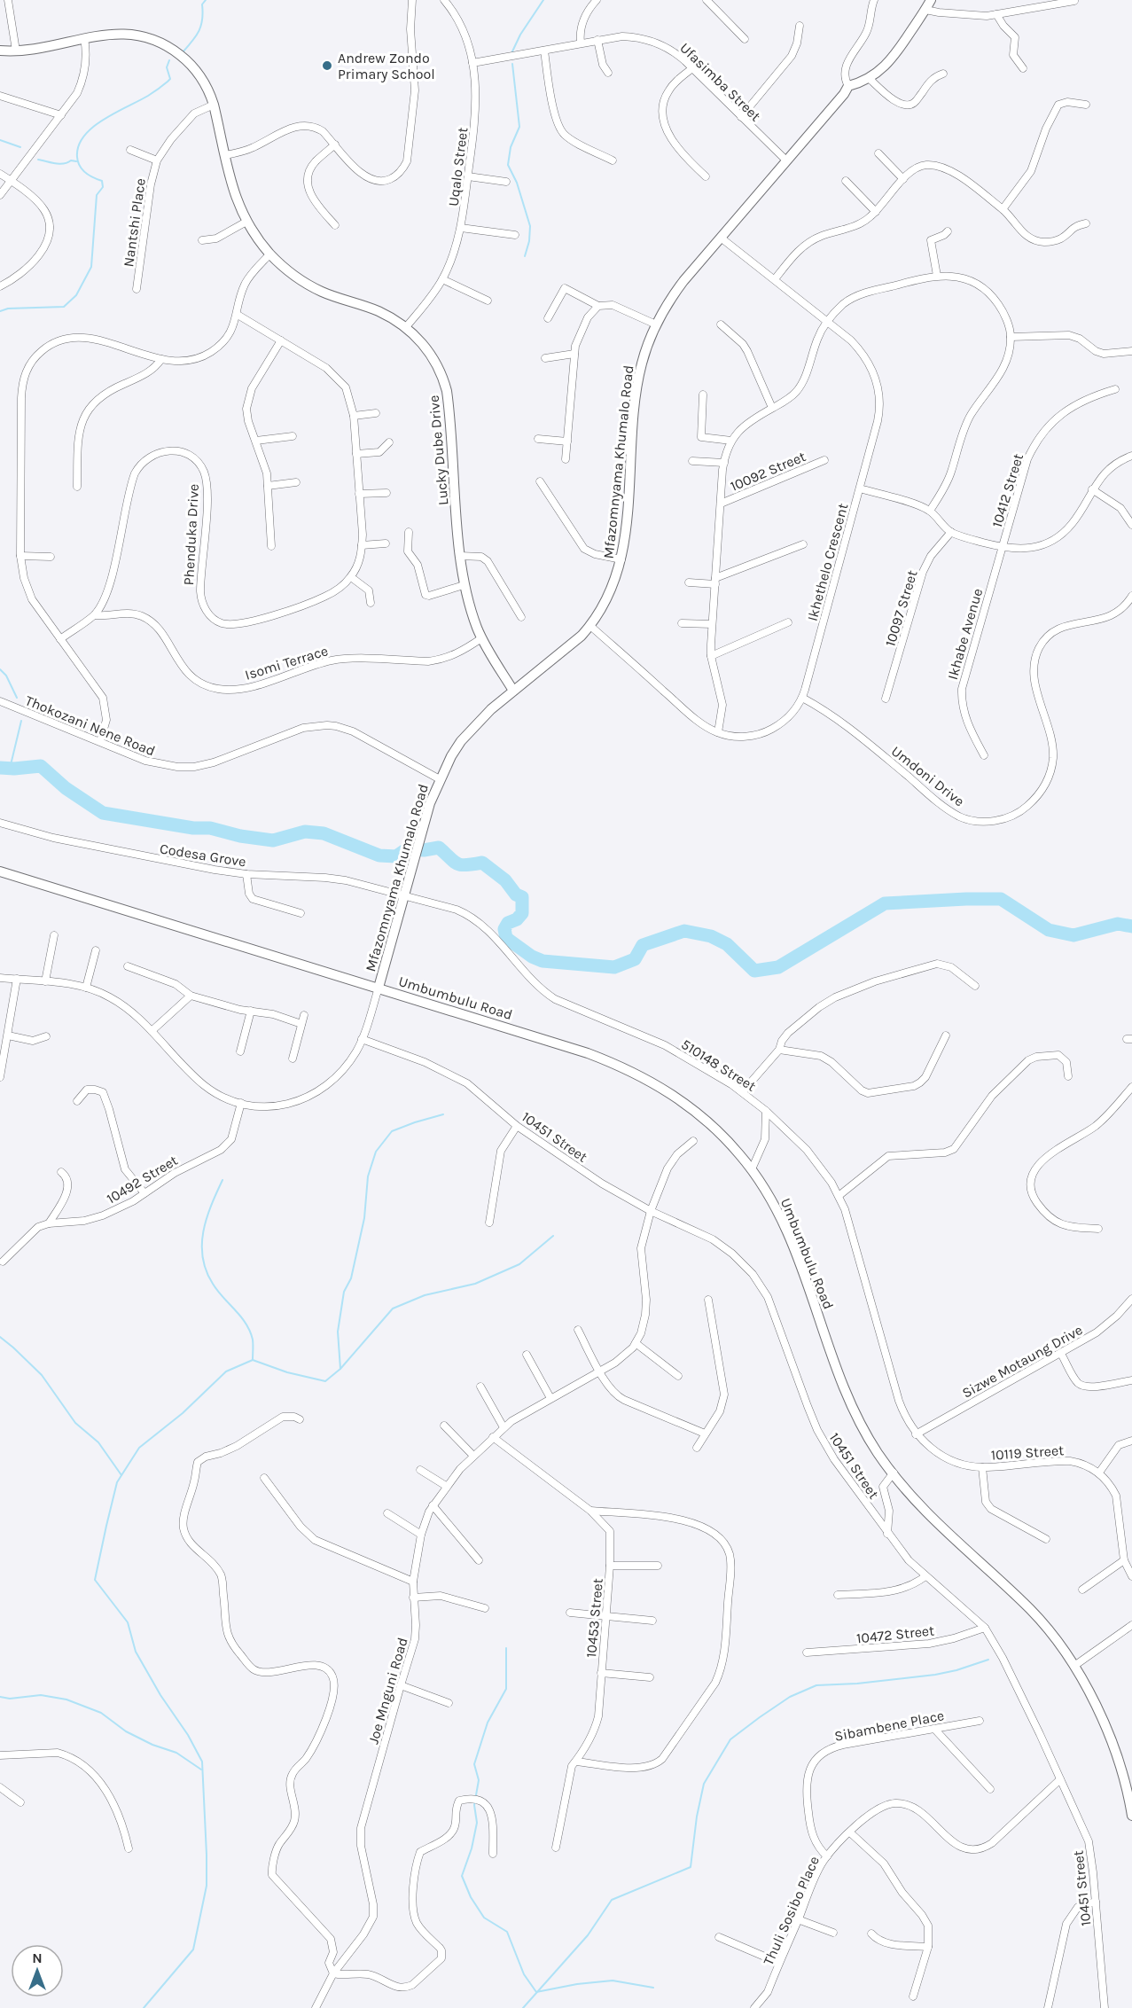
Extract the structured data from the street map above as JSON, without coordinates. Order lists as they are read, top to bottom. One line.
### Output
{"streets":{"street":["Ufasimba Street","Uqalo Street","Nantshi Place","Lucky Dube Drive","Mfazomnyama Khumalo Road","10092 Street","10412 Street","Phenduka Drive","Ikhethelo Crescent","10097 Street","Ikhabe Avenue","Isomi Terrace","Thokozani Nene Road","Umdoni Drive","Codesa Grove","Umbumbulu Road","510148 Street","10451 Street","10492 Street","Sizwe Motaung Drive","10119 Street","10453 Street","10472 Street","Joe Mnguni Road","Sibambene Place","Thuli Sosibo Place"]},"crossings":[["Ufasimba Street","Uqalo Street"],["Ufasimba Street","Mfazomnyama Khumalo Road"],["Uqalo Street","Lucky Dube Drive"],["Nantshi Place","Lucky Dube Drive"],["Lucky Dube Drive","Mfazomnyama Khumalo Road"],["Lucky Dube Drive","Isomi Terrace"],["Mfazomnyama Khumalo Road","Ikhethelo Crescent"],["Mfazomnyama Khumalo Road","Thokozani Nene Road"],["Mfazomnyama Khumalo Road","Codesa Grove"],["Mfazomnyama Khumalo Road","Umbumbulu Road"],["Mfazomnyama Khumalo Road","510148 Street"],["10412 Street","Ikhabe Avenue"],["Phenduka Drive","Isomi Terrace"],["Ikhethelo Crescent","Umdoni Drive"],["Codesa Grove","510148 Street"],["510148 Street","Sizwe Motaung Drive"],["510148 Street","10119 Street"],["10451 Street","10472 Street"],["10451 Street","Joe Mnguni Road"],["10451 Street","Thuli Sosibo Place"],["Sizwe Motaung Drive","10119 Street"],["10453 Street","Joe Mnguni Road"],["Sibambene Place","Thuli Sosibo Place"]],"places":["Andrew Zondo Primary School"],"north":"top"}
